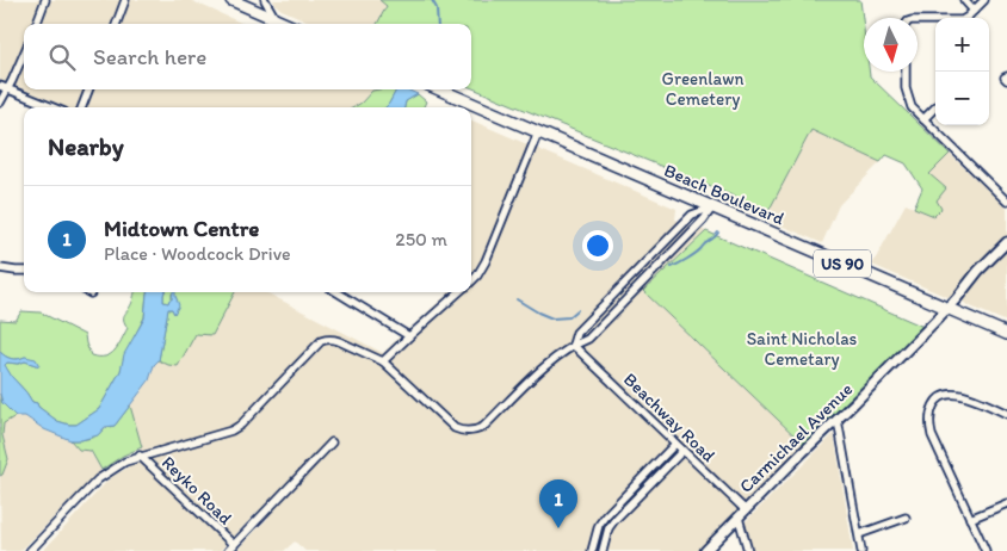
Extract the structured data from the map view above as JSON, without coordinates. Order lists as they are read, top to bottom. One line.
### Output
{"streets":{"highway":["Beach Boulevard","US 90"],"street":["Beachway Road","Carmichael Avenue","Reyko Road"]},"crossings":[["Beach Boulevard","Carmichael Avenue"],["Beachway Road","Carmichael Avenue"]],"parks":["Greenlawn Cemetery","Saint Nicholas Cemetary"],"north":"bottom","page":{"map_buttons":["+","−"],"search":"Search here","heading":"Nearby","list":[{"mark":"1","name":"Midtown Centre","note":"Place · Woodcock Drive","value":"250 m"}],"pins":"1"}}
